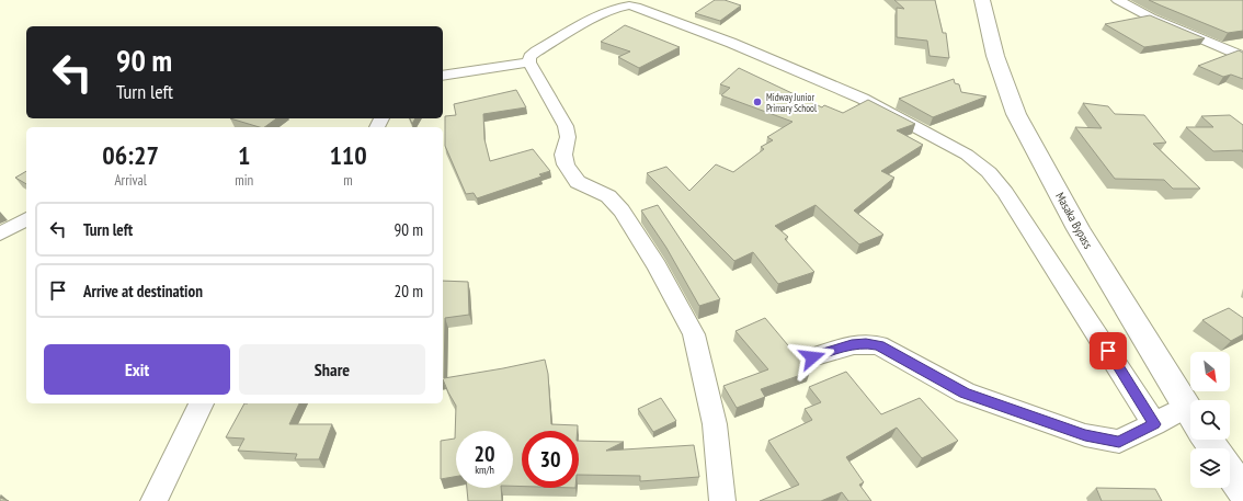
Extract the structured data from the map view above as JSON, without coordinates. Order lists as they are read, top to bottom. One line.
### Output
{"streets":{"highway":["Masaka Bypass"]},"places":["Midway Junior Primary School"],"north":"bottom right","page":{"turn":["90 m","Turn left"],"eta":["06:27","Arrival","1","min","110","m"],"list":[{"name":"Turn left","value":"90 m"},{"name":"Arrive at destination","value":"20 m"}],"buttons":["Exit","Share"],"speed":"20 km/h","limit":"30"}}
